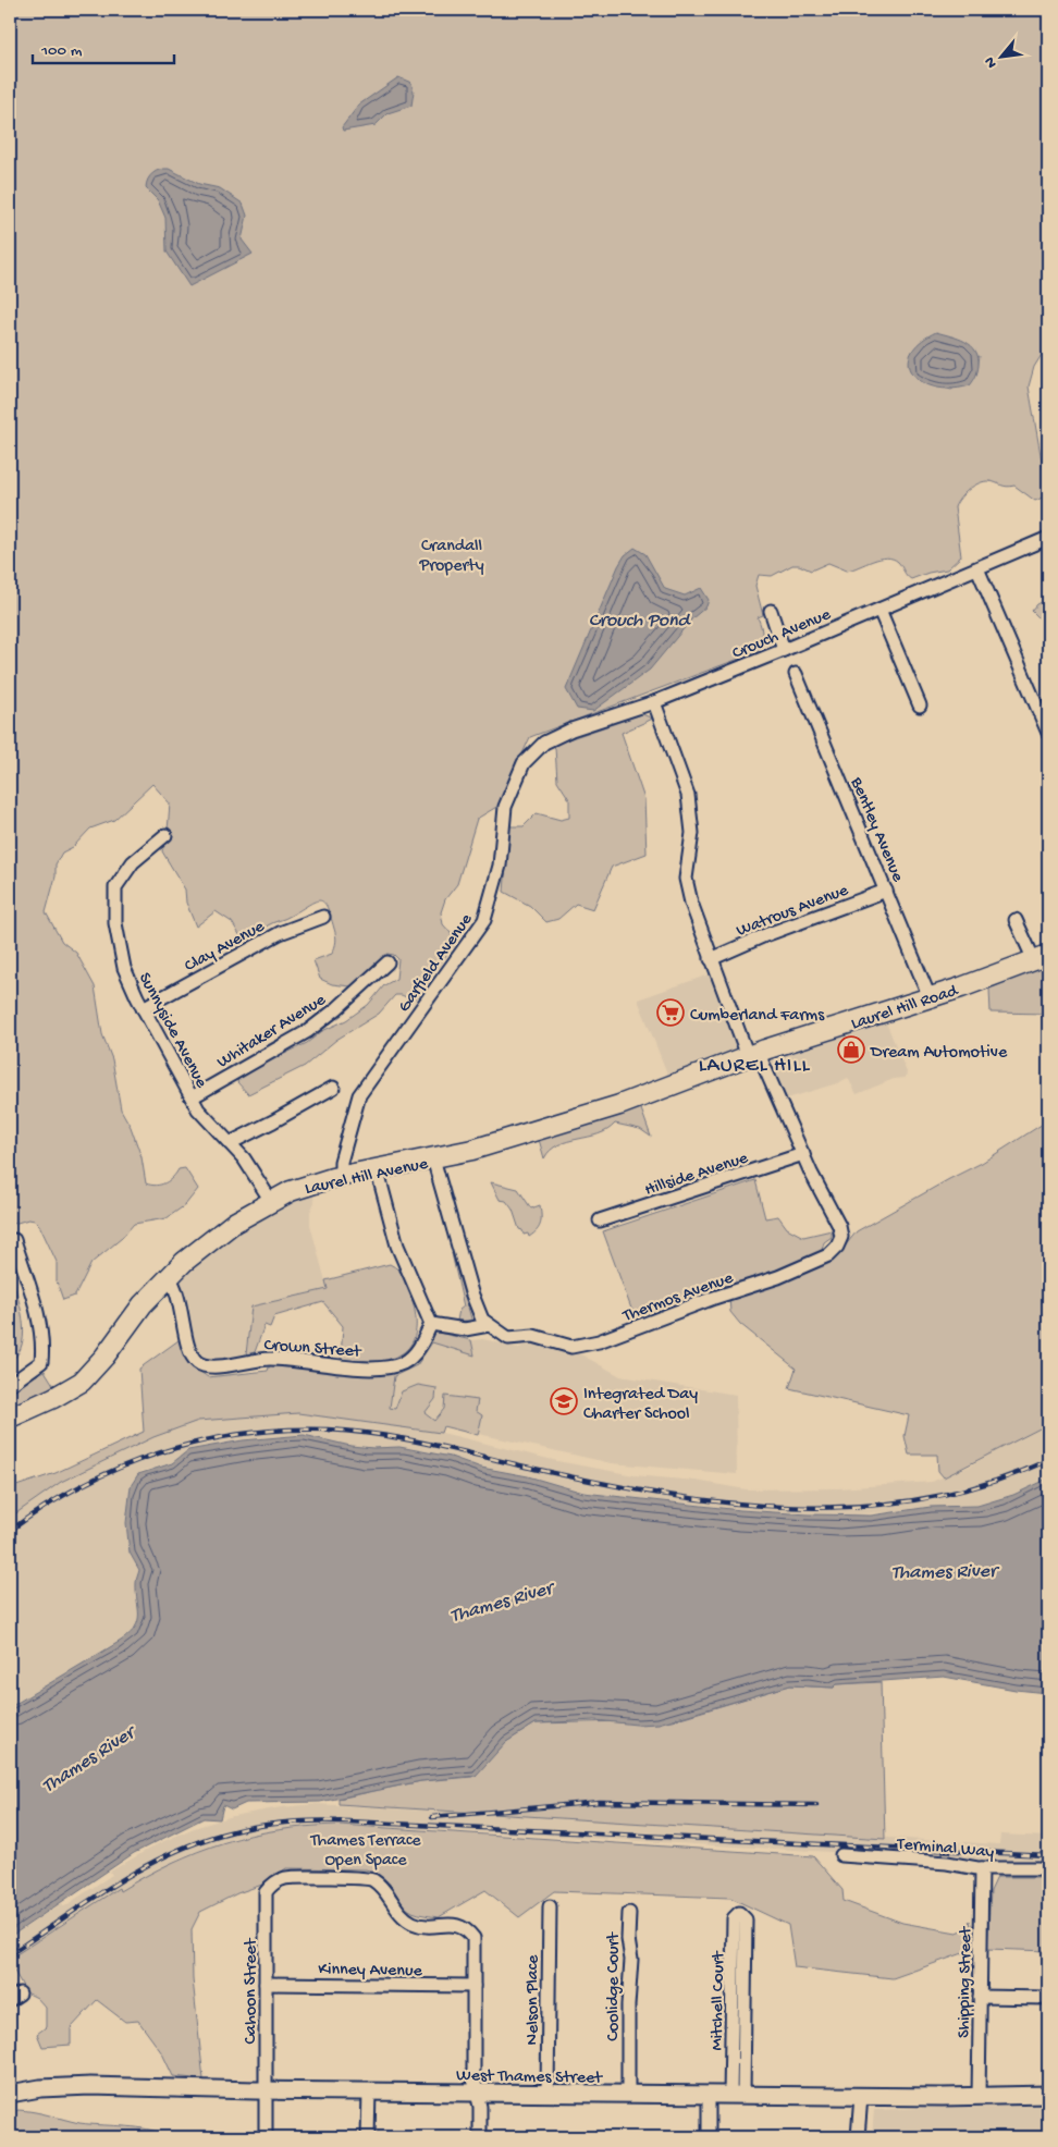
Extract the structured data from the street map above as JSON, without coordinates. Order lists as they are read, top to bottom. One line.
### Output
{"streets":{"highway":["Laurel Hill Road","Laurel Hill Avenue"],"main road":["West Thames Street"],"street":["Crouch Avenue","Bentley Avenue","Watrous Avenue","Clay Avenue","Garfield Avenue","Sunnyside Avenue","Whitaker Avenue","Hillside Avenue","Thermos Avenue","Crown Street","Terminal Way","Kinney Avenue","Shipping Street","Coolidge Court","Cahoon Street","Nelson Place","Mitchell Court"]},"crossings":[["Crouch Avenue","Garfield Avenue"],["Crouch Avenue","Thermos Avenue"],["Bentley Avenue","Watrous Avenue"],["Bentley Avenue","Laurel Hill Road"],["Watrous Avenue","Thermos Avenue"],["Clay Avenue","Sunnyside Avenue"],["Garfield Avenue","Laurel Hill Avenue"],["Laurel Hill Road","Laurel Hill Avenue"],["Laurel Hill Road","Thermos Avenue"],["Sunnyside Avenue","Whitaker Avenue"],["Sunnyside Avenue","Laurel Hill Avenue"],["Hillside Avenue","Thermos Avenue"],["Laurel Hill Avenue","Thermos Avenue"],["Laurel Hill Avenue","Crown Street"],["Terminal Way","Shipping Street"],["Kinney Avenue","Cahoon Street"],["Shipping Street","West Thames Street"],["Coolidge Court","West Thames Street"],["Cahoon Street","West Thames Street"],["Nelson Place","West Thames Street"],["Mitchell Court","West Thames Street"]],"districts":["LAUREL HILL"],"water":["Crouch Pond","Thames River"],"parks":["Crandall Property","Thames Terrace Open Space"],"places":{"supermarket":["Cumberland Farms"],"shop":["Dream Automotive"],"school or university":["Integrated Day Charter School"]},"scale_bar":"100 m","north":"bottom left"}
